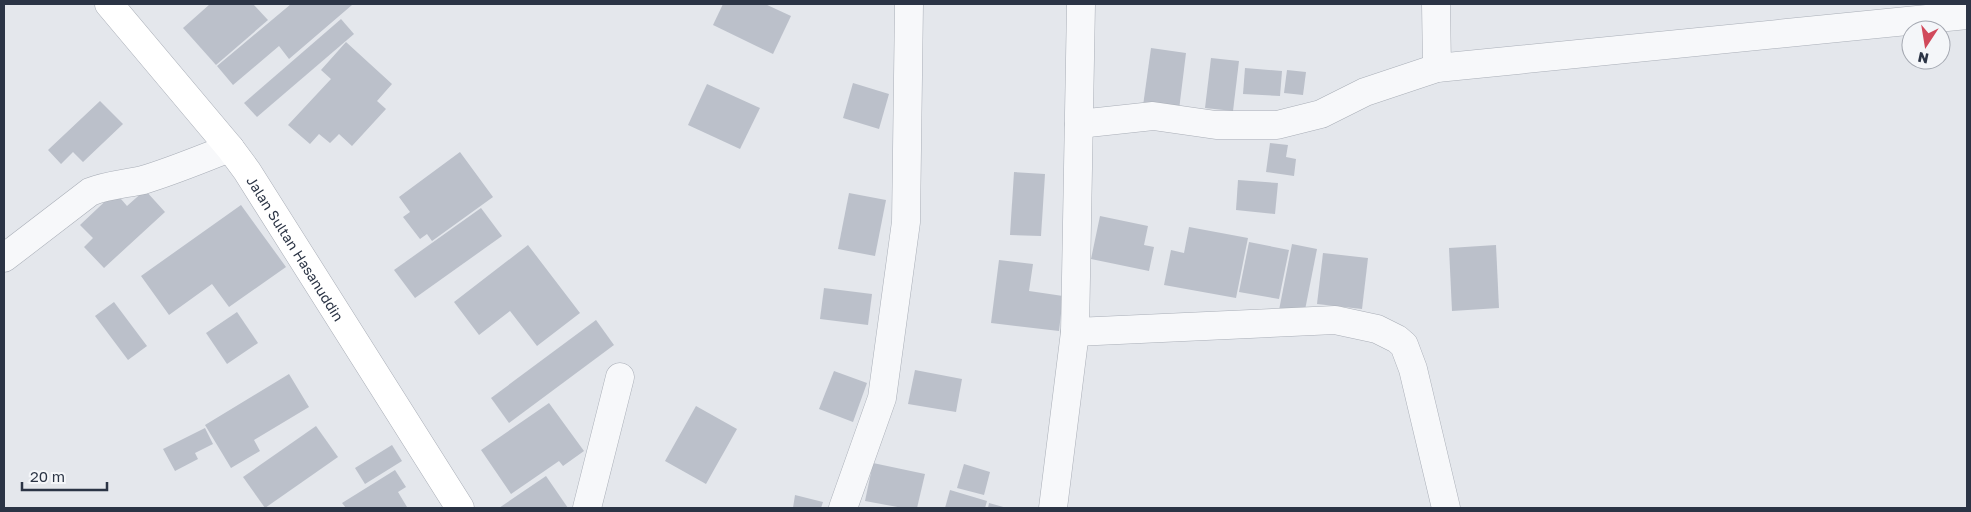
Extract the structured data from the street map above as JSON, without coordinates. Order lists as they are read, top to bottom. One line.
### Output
{"streets":{"street":["Jalan Sultan Hasanuddin"]},"scale_bar":"20 m","north":"bottom"}
